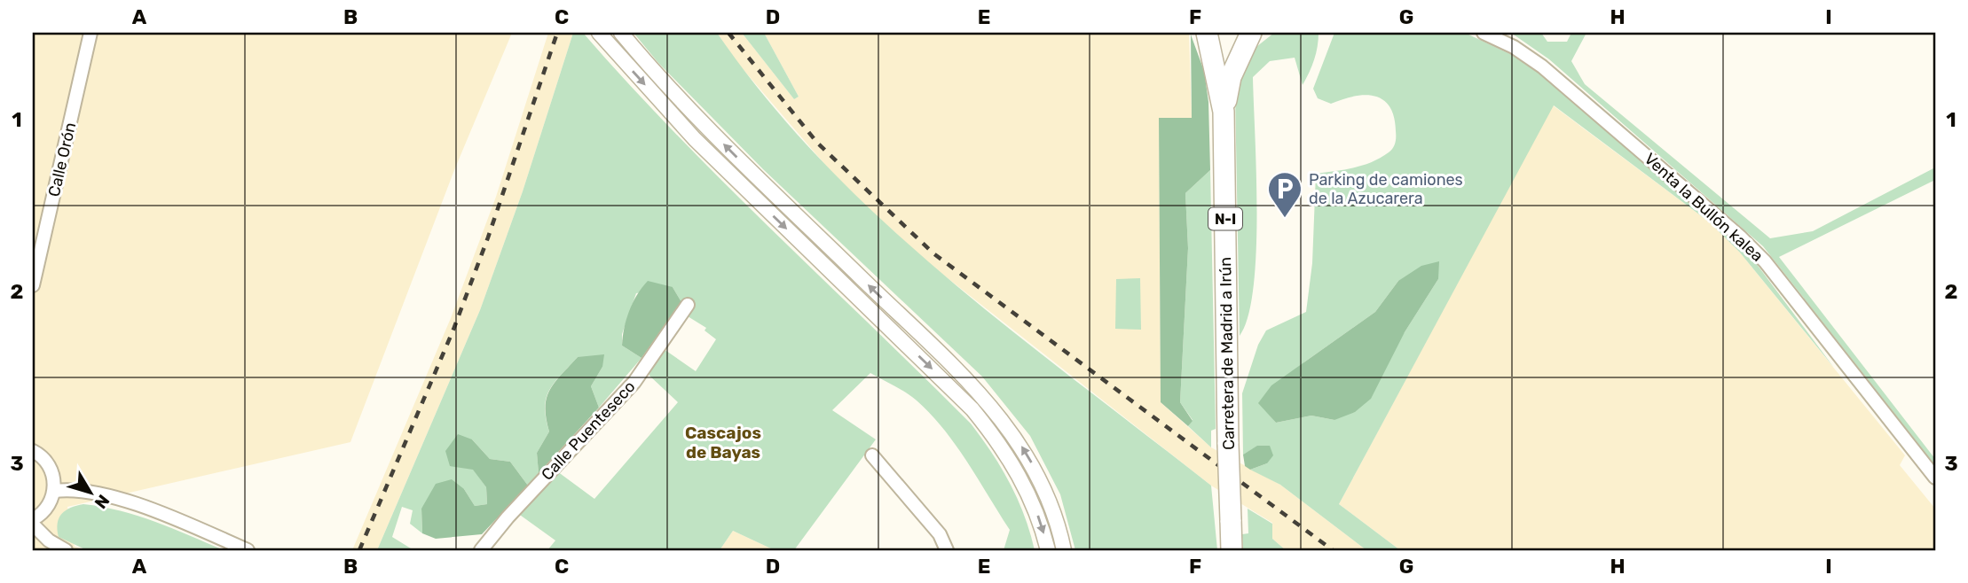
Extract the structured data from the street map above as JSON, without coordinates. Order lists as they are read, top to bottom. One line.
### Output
{"streets":{"highway":["N-I","Carretera de Madrid a Irún"],"street":["Calle Orón","Venta la Bullón kalea","Calle Puenteseco"]},"crossings":[["N-I","Carretera de Madrid a Irún"]],"districts":["Cascajos de Bayas"],"places":{"parking":["Parking de camiones de la Azucarera"]},"north":"bottom right","grid":{"columns":["A","B","C","D","E","F","G","H","I"],"rows":["1","2","3"]}}
